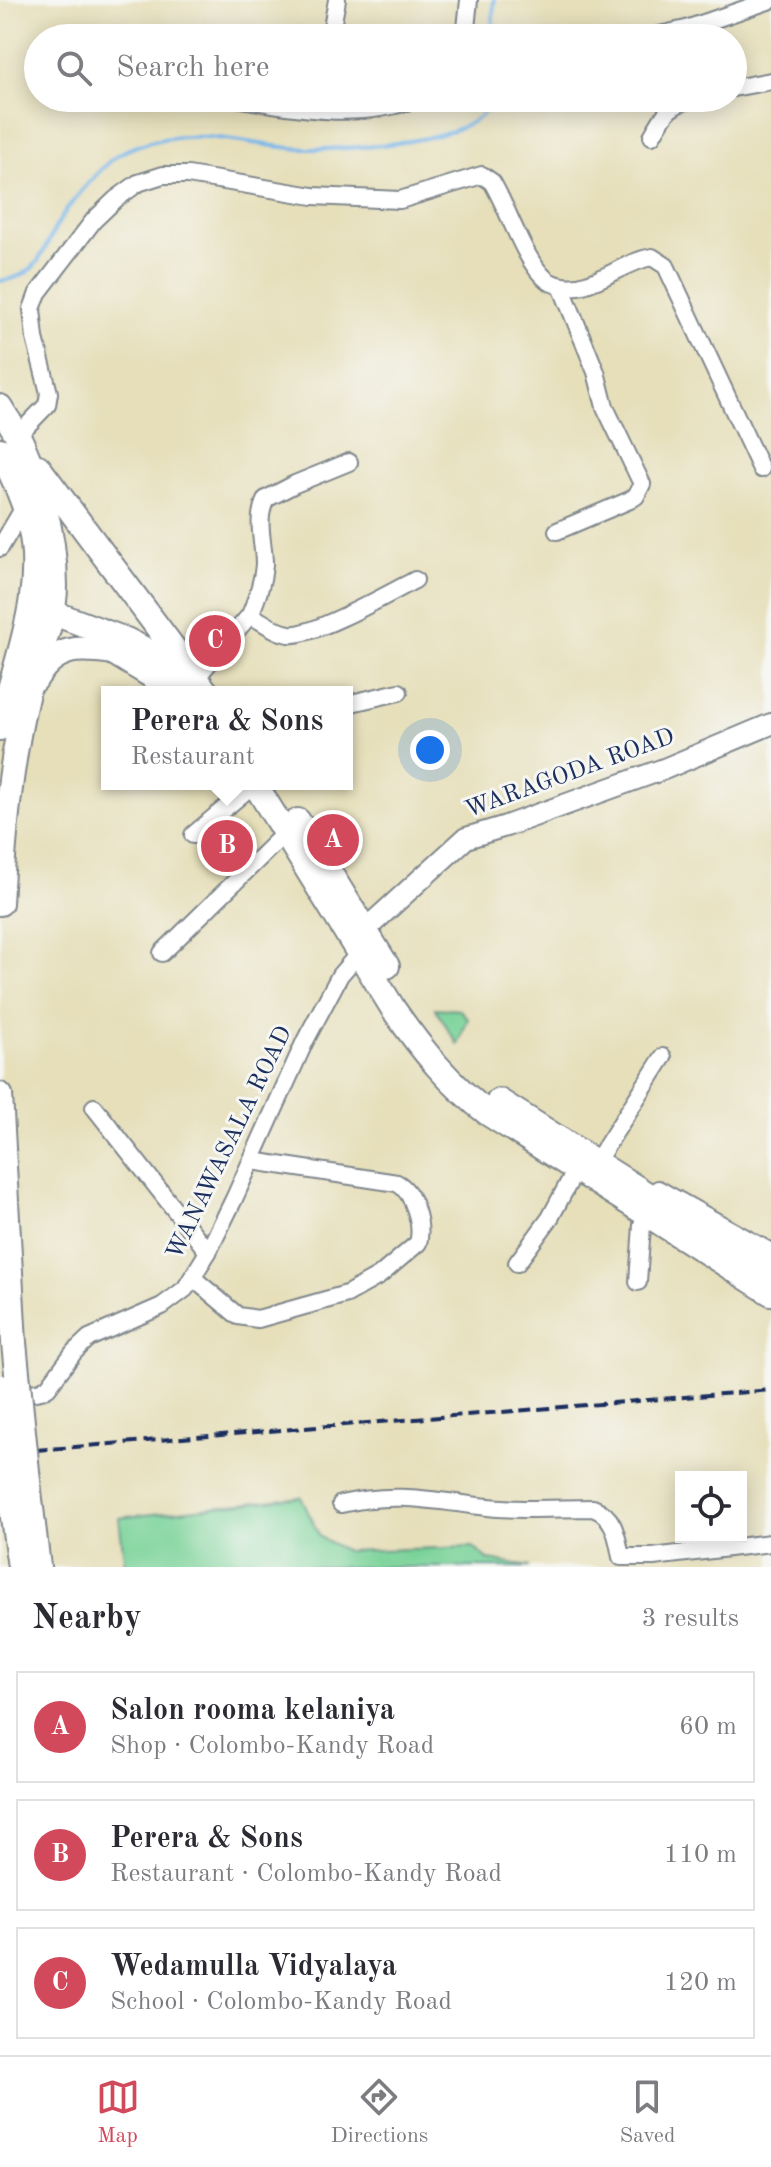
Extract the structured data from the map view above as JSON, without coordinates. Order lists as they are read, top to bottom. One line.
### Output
{"streets":{"main road":["WARAGODA ROAD"],"street":["WANAWASALA ROAD"]},"crossings":[["WARAGODA ROAD","WANAWASALA ROAD"]],"page":{"search":"Search here","pins":["C","A","B"],"popup":["Perera & Sons","Restaurant"],"heading":["Nearby","3 results"],"list":[{"mark":"A","name":"Salon rooma kelaniya","note":"Shop · Colombo-Kandy Road","value":"60 m"},{"mark":"B","name":"Perera & Sons","note":"Restaurant · Colombo-Kandy Road","value":"110 m"},{"mark":"C","name":"Wedamulla Vidyalaya","note":"School · Colombo-Kandy Road","value":"120 m"}],"nav":["Map","Directions","Saved"]}}
